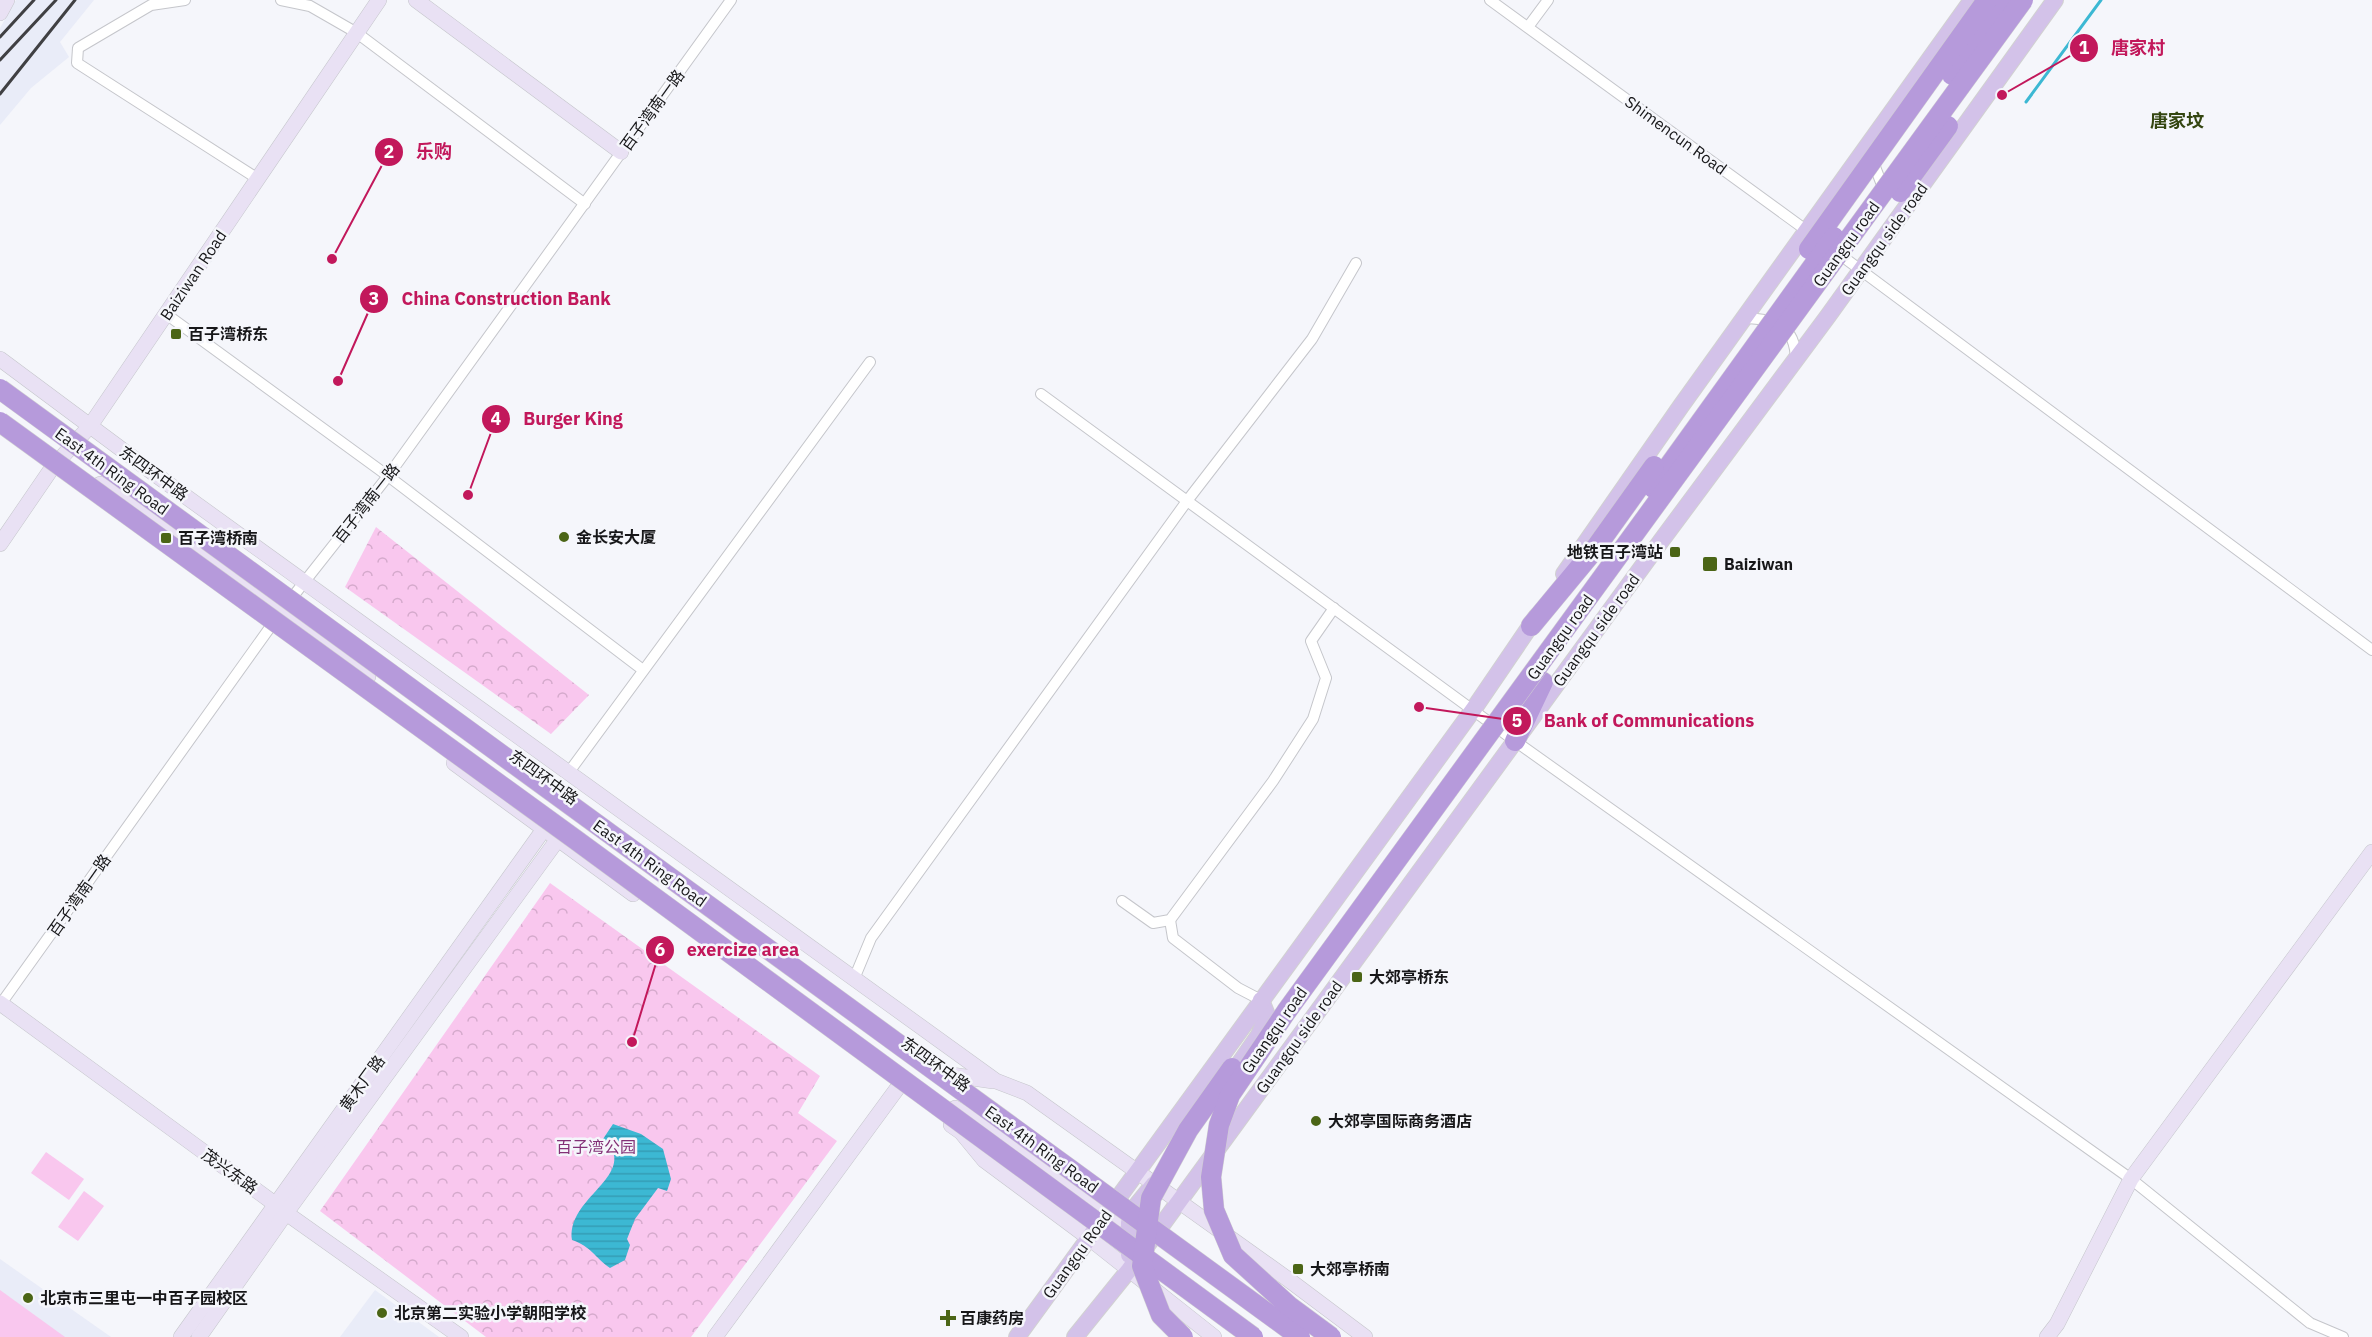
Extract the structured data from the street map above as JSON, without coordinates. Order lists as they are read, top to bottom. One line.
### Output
{"streets":{"highway":["Guangqu road","East 4th Ring Road"],"main road":["Guangqu side road","Baiziwan Road","东四环中路","黄木厂路","茂兴东路","Guangqu Road"],"street":["百子湾南一路","Shimencun Road"]},"crossings":[["百子湾南一路","东四环中路"],["百子湾南一路","茂兴东路"],["Shimencun Road","Guangqu side road"],["Guangqu side road","东四环中路"],["Baiziwan Road","东四环中路"],["East 4th Ring Road","东四环中路"],["东四环中路","黄木厂路"],["东四环中路","Guangqu Road"],["黄木厂路","茂兴东路"]],"districts":["唐家坟"],"parks":["百子湾公园"],"places":{"other":["唐家村","乐购","China Construction Bank","Burger King","金长安大厦","Bank of Communications","exercize area","大郊亭国际商务酒店","北京市三里屯一中百子园校区","北京第二实验小学朝阳学校"],"transit":["百子湾桥东","百子湾桥南","地铁百子湾站","Baiziwan","大郊亭桥东","大郊亭桥南"],"health":["百康药房"]}}
